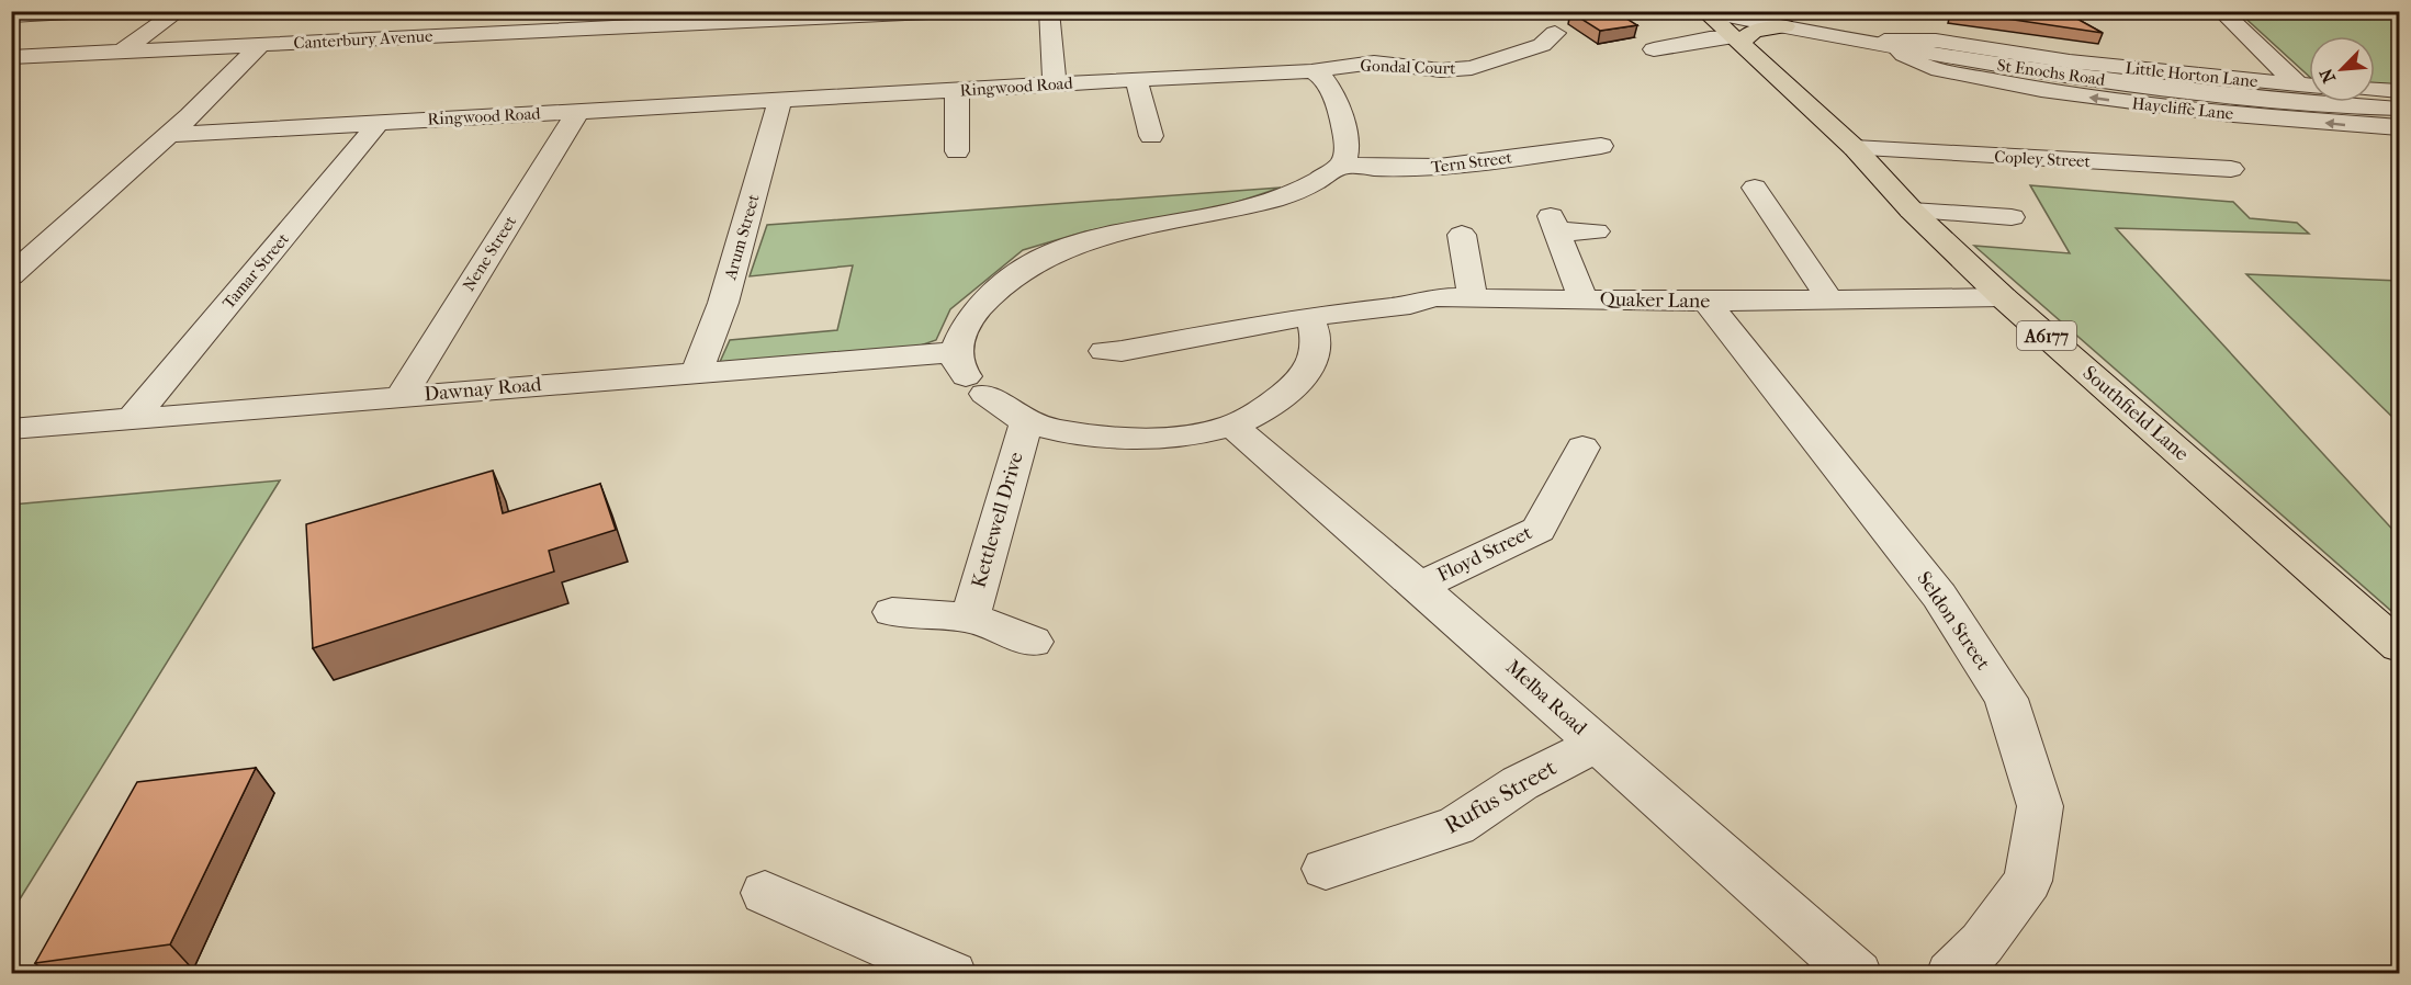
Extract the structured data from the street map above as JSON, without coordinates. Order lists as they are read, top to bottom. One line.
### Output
{"streets":{"main road":["A6177","Southfield Lane"],"street":["Canterbury Avenue","Gondal Court","St Enochs Road","Little Horton Lane","Ringwood Road","Haycliffe Lane","Copley Street","Tern Street","Arum Street","Nene Street","Tamar Street","Quaker Lane","Dawnay Road","Kettlewell Drive","Floyd Street","Seldon Street","Melba Road","Rufus Street"]},"crossings":[["Gondal Court","Ringwood Road"],["St Enochs Road","Little Horton Lane"],["St Enochs Road","Haycliffe Lane"],["St Enochs Road","Southfield Lane"],["Little Horton Lane","Haycliffe Lane"],["Ringwood Road","Arum Street"],["Ringwood Road","Nene Street"],["Ringwood Road","Tamar Street"],["Copley Street","Southfield Lane"],["Arum Street","Dawnay Road"],["Nene Street","Dawnay Road"],["Tamar Street","Dawnay Road"],["Quaker Lane","Southfield Lane"],["Quaker Lane","Seldon Street"],["Floyd Street","Melba Road"],["Melba Road","Rufus Street"]],"north":"bottom left"}
